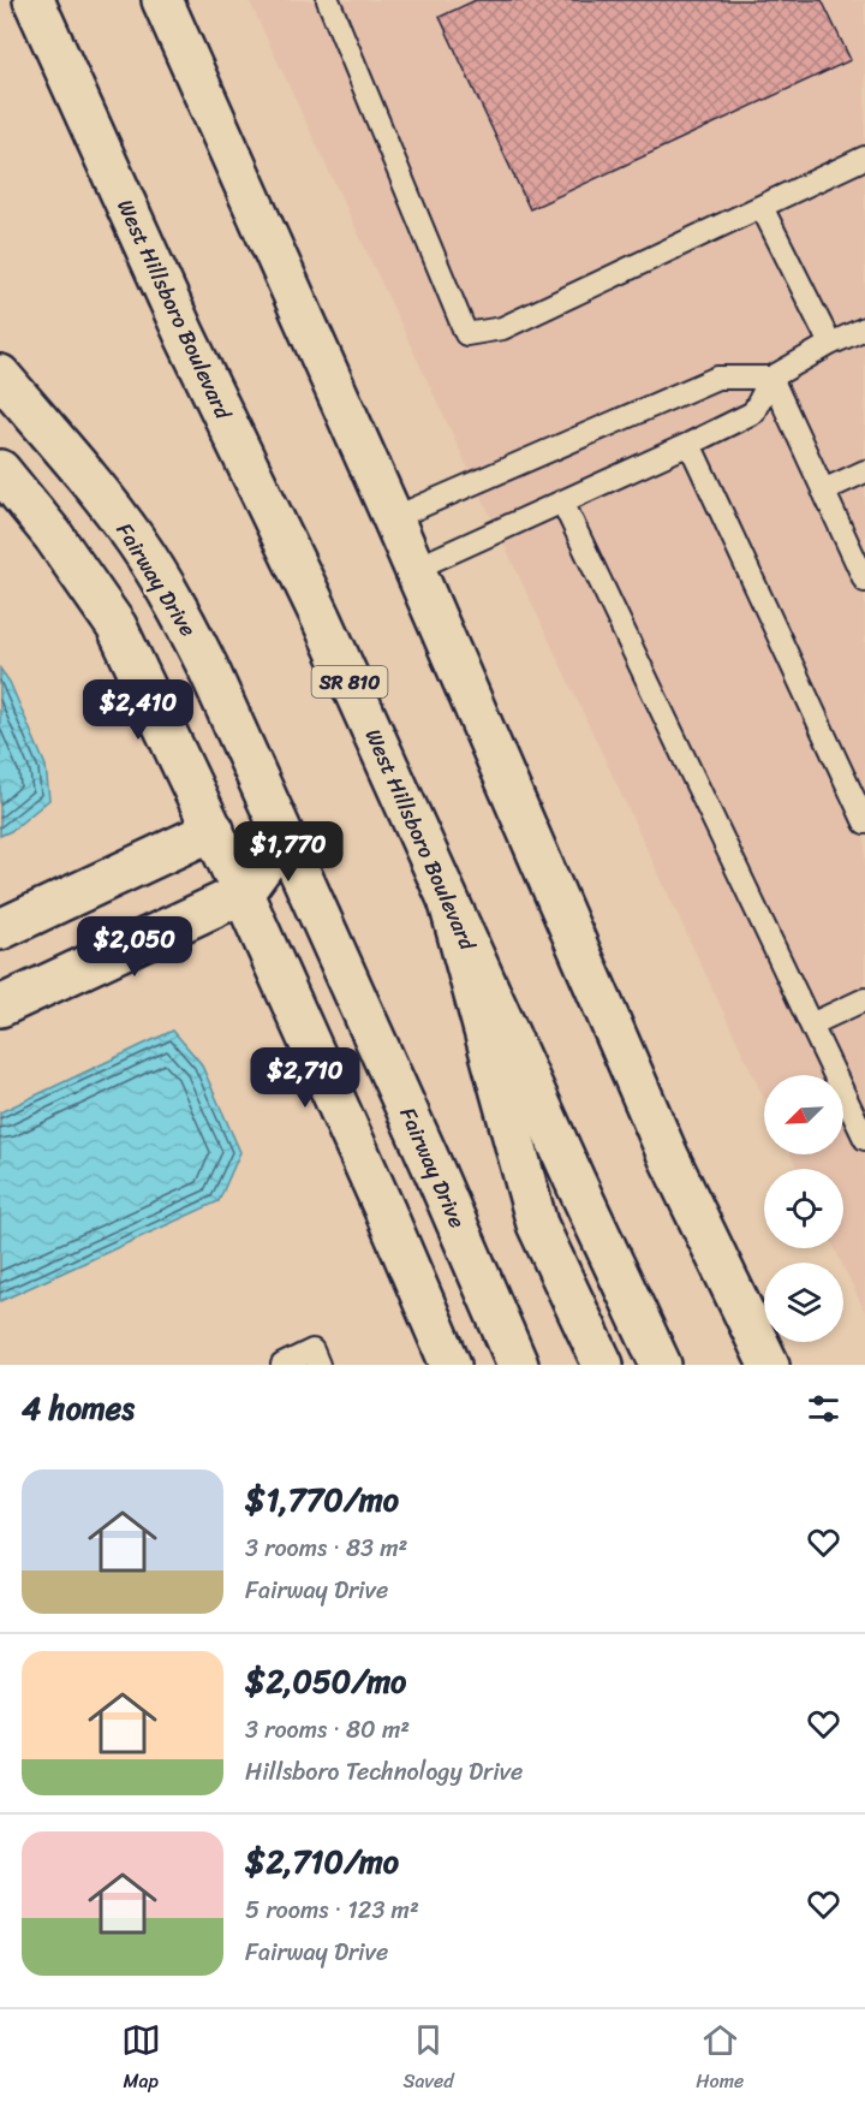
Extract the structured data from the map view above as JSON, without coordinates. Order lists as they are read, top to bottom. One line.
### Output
{"streets":{"main road":["West Hillsboro Boulevard","Fairway Drive","SR 810"]},"north":"bottom left","page":{"price":["$2,410","$1,770","$2,050","$2,710"],"heading":"4 homes","list":[{"name":"$1,770/mo","note":"3 rooms · 83 m² · Fairway Drive"},{"name":"$2,050/mo","note":"3 rooms · 80 m² · Hillsboro Technology Drive"},{"name":"$2,710/mo","note":"5 rooms · 123 m² · Fairway Drive"}],"tabs":["Map","Saved","Home"]}}
